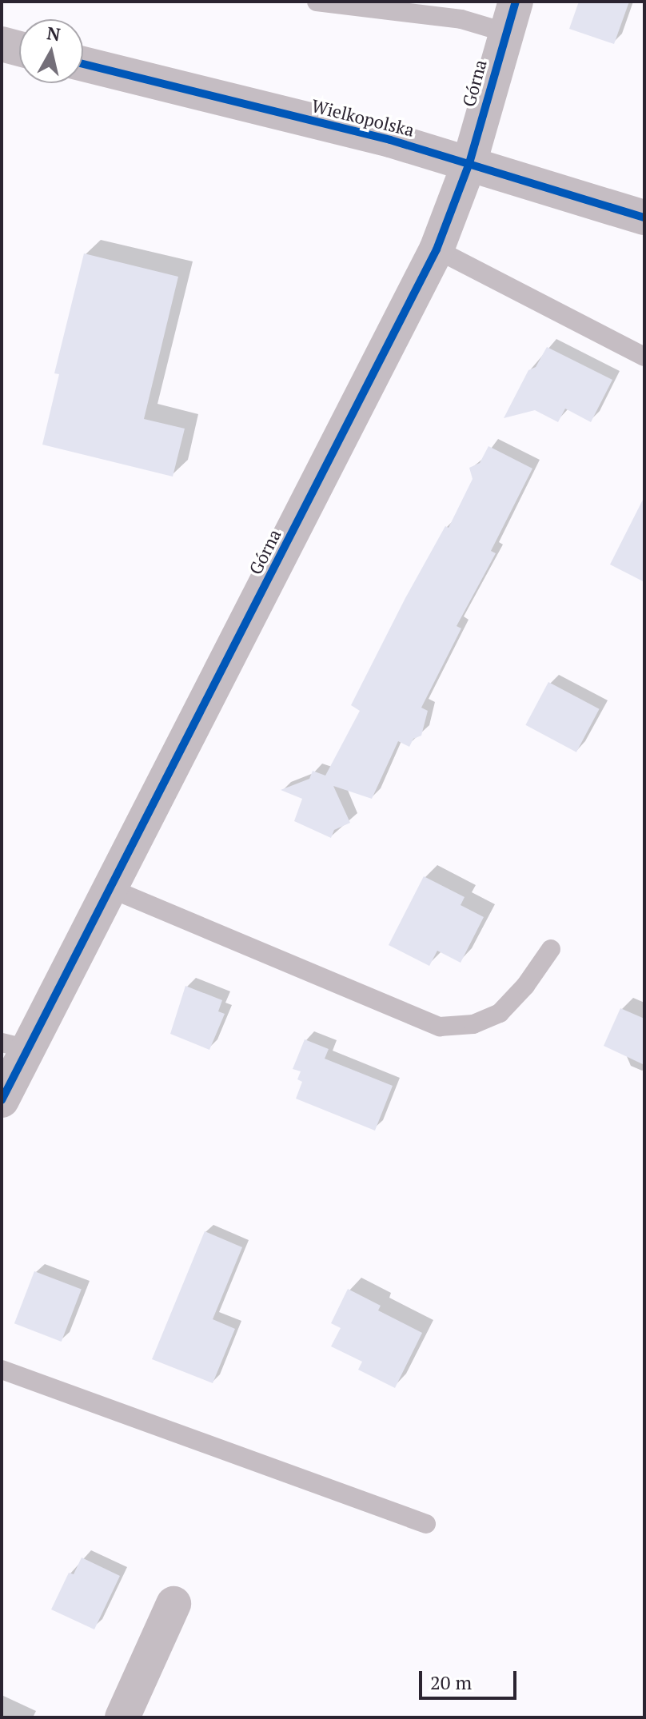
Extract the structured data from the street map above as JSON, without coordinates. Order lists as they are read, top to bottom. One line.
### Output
{"streets":{"street":["Górna","Wielkopolska"]},"crossings":[["Górna","Wielkopolska"]],"scale_bar":"20 m","north":"top"}
